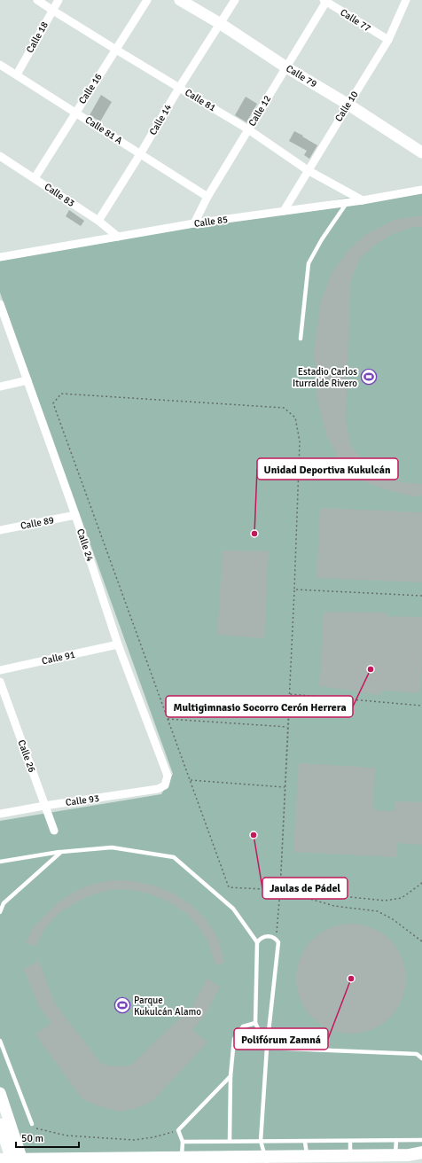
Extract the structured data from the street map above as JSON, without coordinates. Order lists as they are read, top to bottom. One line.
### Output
{"streets":{"main road":["Calle 79"],"street":["Calle 77","Calle 18","Calle 16","Calle 81","Calle 10","Calle 12","Calle 14","Calle 81 A","Calle 83","Calle 85","Calle 89","Calle 24","Calle 91","Calle 26","Calle 93"]},"crossings":[["Calle 77","Calle 10"],["Calle 77","Calle 12"],["Calle 18","Calle 81"],["Calle 18","Calle 81 A"],["Calle 79","Calle 10"],["Calle 79","Calle 12"],["Calle 79","Calle 14"],["Calle 16","Calle 81"],["Calle 16","Calle 81 A"],["Calle 16","Calle 83"],["Calle 81","Calle 10"],["Calle 81","Calle 12"],["Calle 81","Calle 14"],["Calle 81","Calle 85"],["Calle 10","Calle 85"],["Calle 12","Calle 81 A"],["Calle 12","Calle 85"],["Calle 14","Calle 81 A"],["Calle 14","Calle 83"],["Calle 83","Calle 85"],["Calle 89","Calle 24"],["Calle 24","Calle 91"],["Calle 24","Calle 93"],["Calle 26","Calle 93"]],"places":{"sports":["Estadio Carlos Iturralde Rivero","Parque Kukulcán Alamo"],"other":["Unidad Deportiva Kukulcán","Multigimnasio Socorro Cerón Herrera","Jaulas de Pádel","Polifórum Zamná"]},"scale_bar":"50 m"}
